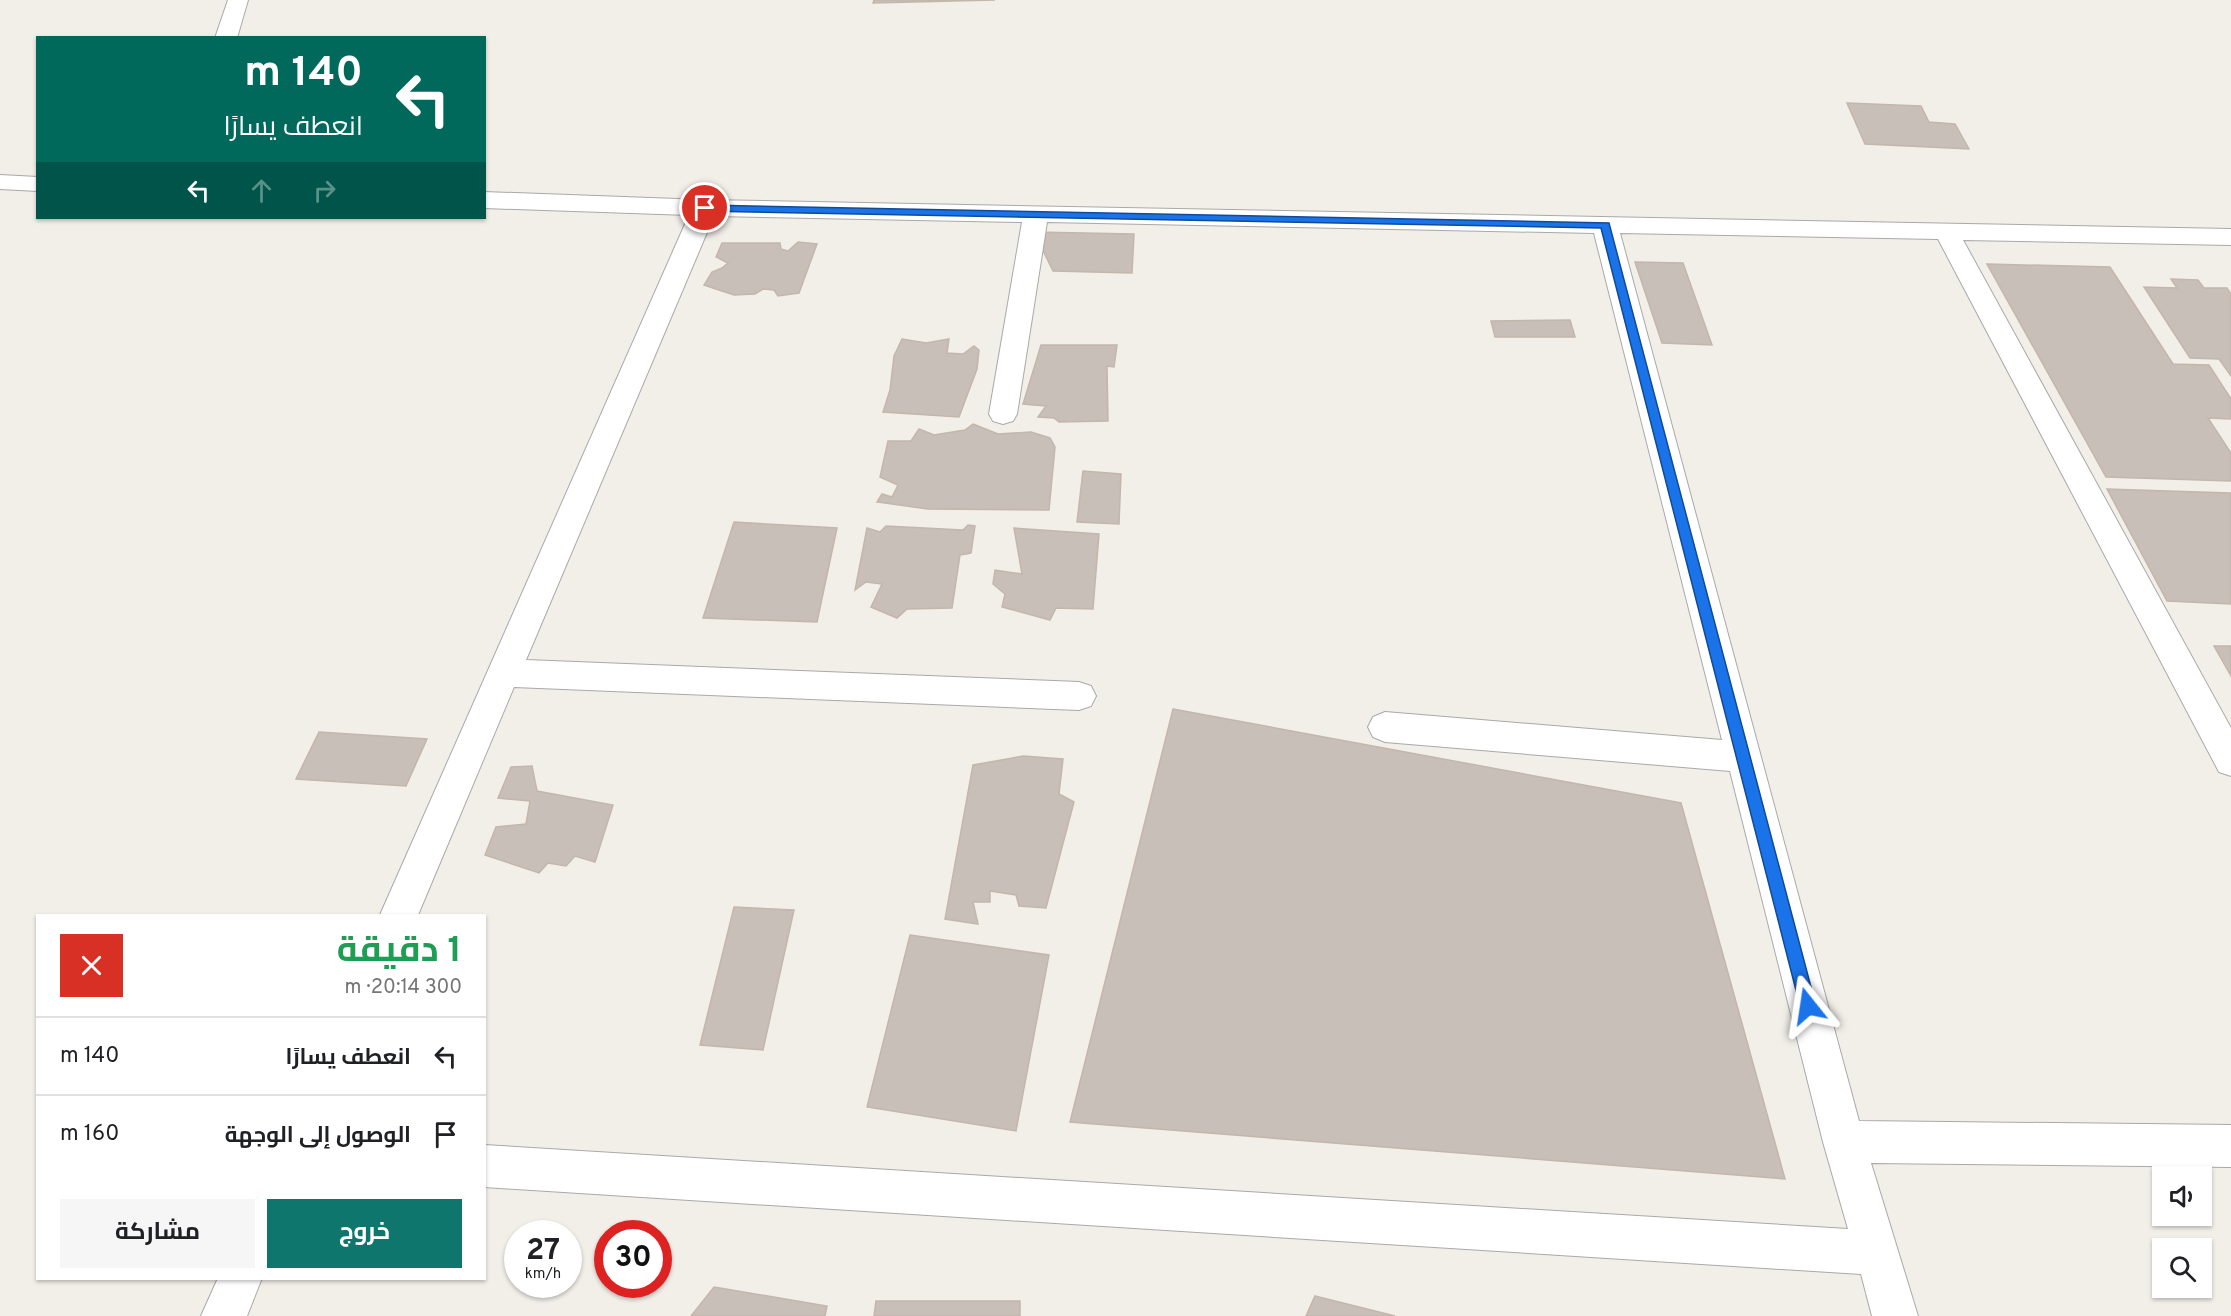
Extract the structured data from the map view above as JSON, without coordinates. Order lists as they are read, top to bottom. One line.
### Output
{"page":{"turn":["140 m","انعطف يسارًا"],"heading":["1 دقيقة","300 m · 20:14"],"list":[{"name":"انعطف يسارًا","value":"140 m"},{"name":"الوصول إلى الوجهة","value":"160 m"}],"buttons":["خروج","مشاركة"],"speed":"27 km/h","limit":"30"}}
